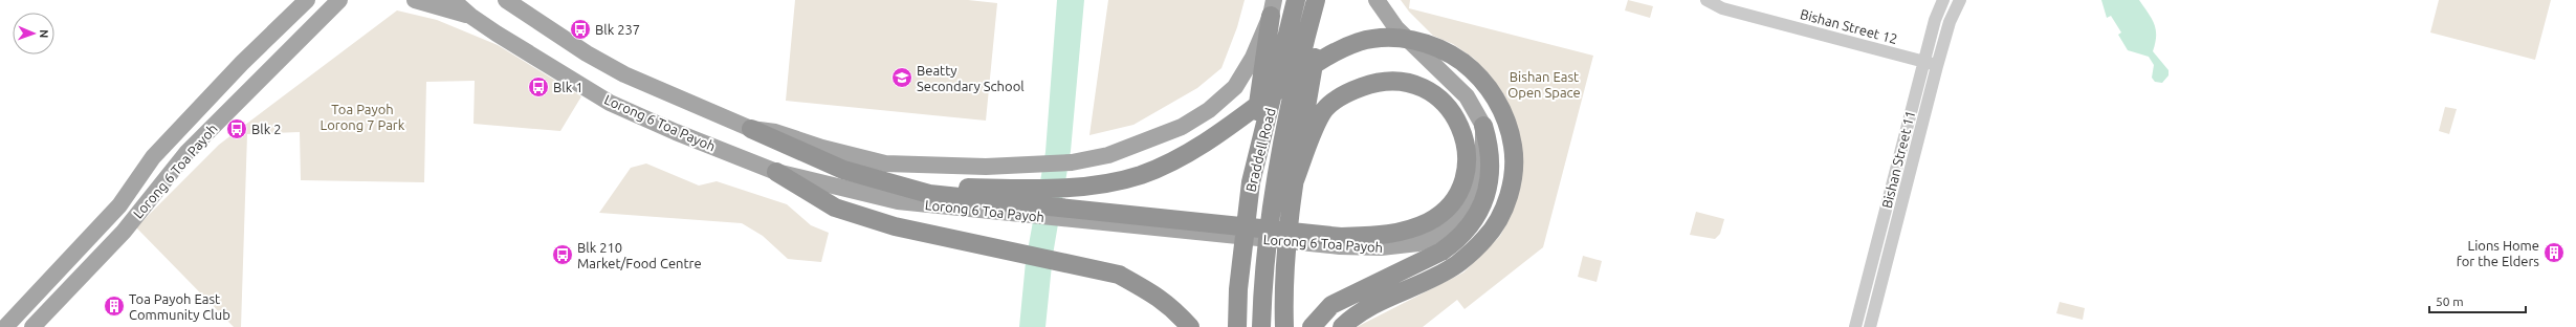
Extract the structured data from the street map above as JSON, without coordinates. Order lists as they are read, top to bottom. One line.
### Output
{"streets":{"highway":["Braddell Road"],"main road":["Lorong 6 Toa Payoh"],"street":["Bishan Street 12","Bishan Street 11"]},"crossings":[["Bishan Street 12","Bishan Street 11"]],"parks":["Bishan East Open Space","Toa Payoh Lorong 7 Park"],"places":{"bus stop":["Blk 237","Blk 1","Blk 2","Blk 210 Market/Food Centre"],"school or university":["Beatty Secondary School"],"building":["Lions Home for the Elders","Toa Payoh East Community Club"]},"scale_bar":"50 m","north":"right"}
